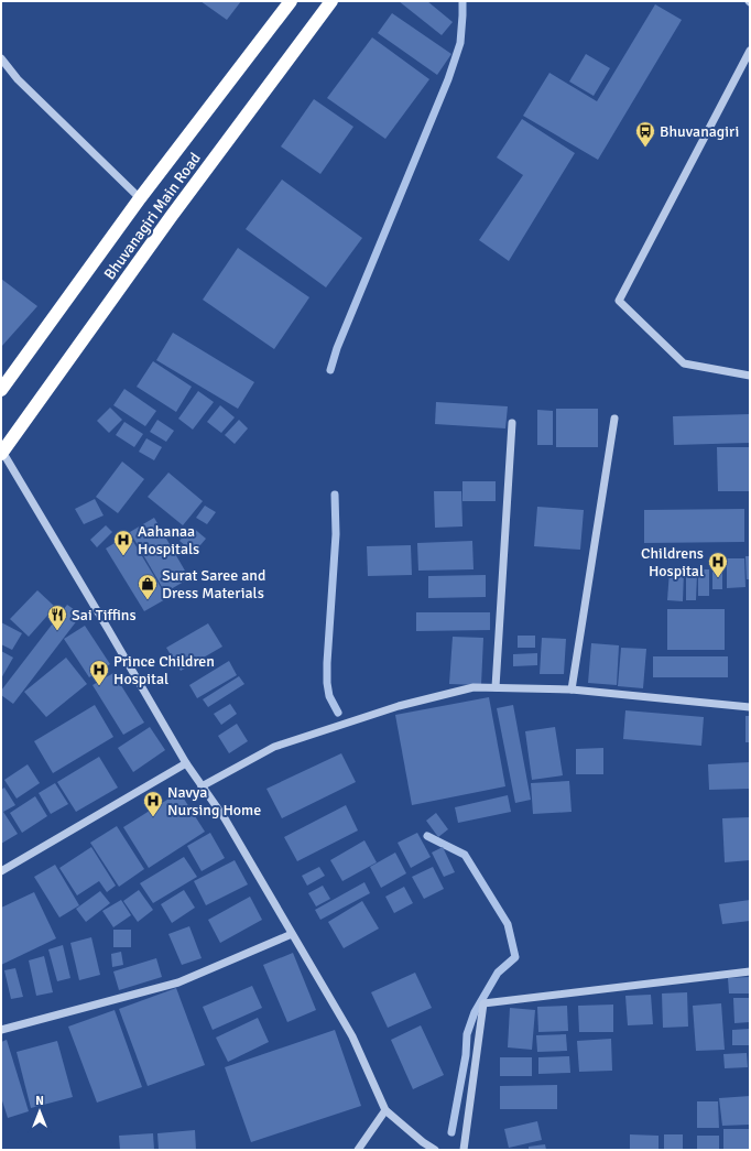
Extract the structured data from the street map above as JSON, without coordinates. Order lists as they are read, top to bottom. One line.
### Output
{"streets":{"highway":["Bhuvanagiri Main Road"]},"places":{"bus stop":["Bhuvanagiri"],"hospital":["Aahanaa Hospitals","Childrens Hospital","Prince Children Hospital","Navya Nursing Home"],"shop":["Surat Saree and Dress Materials"],"restaurant":["Sai Tiffins"]},"north":"top"}
